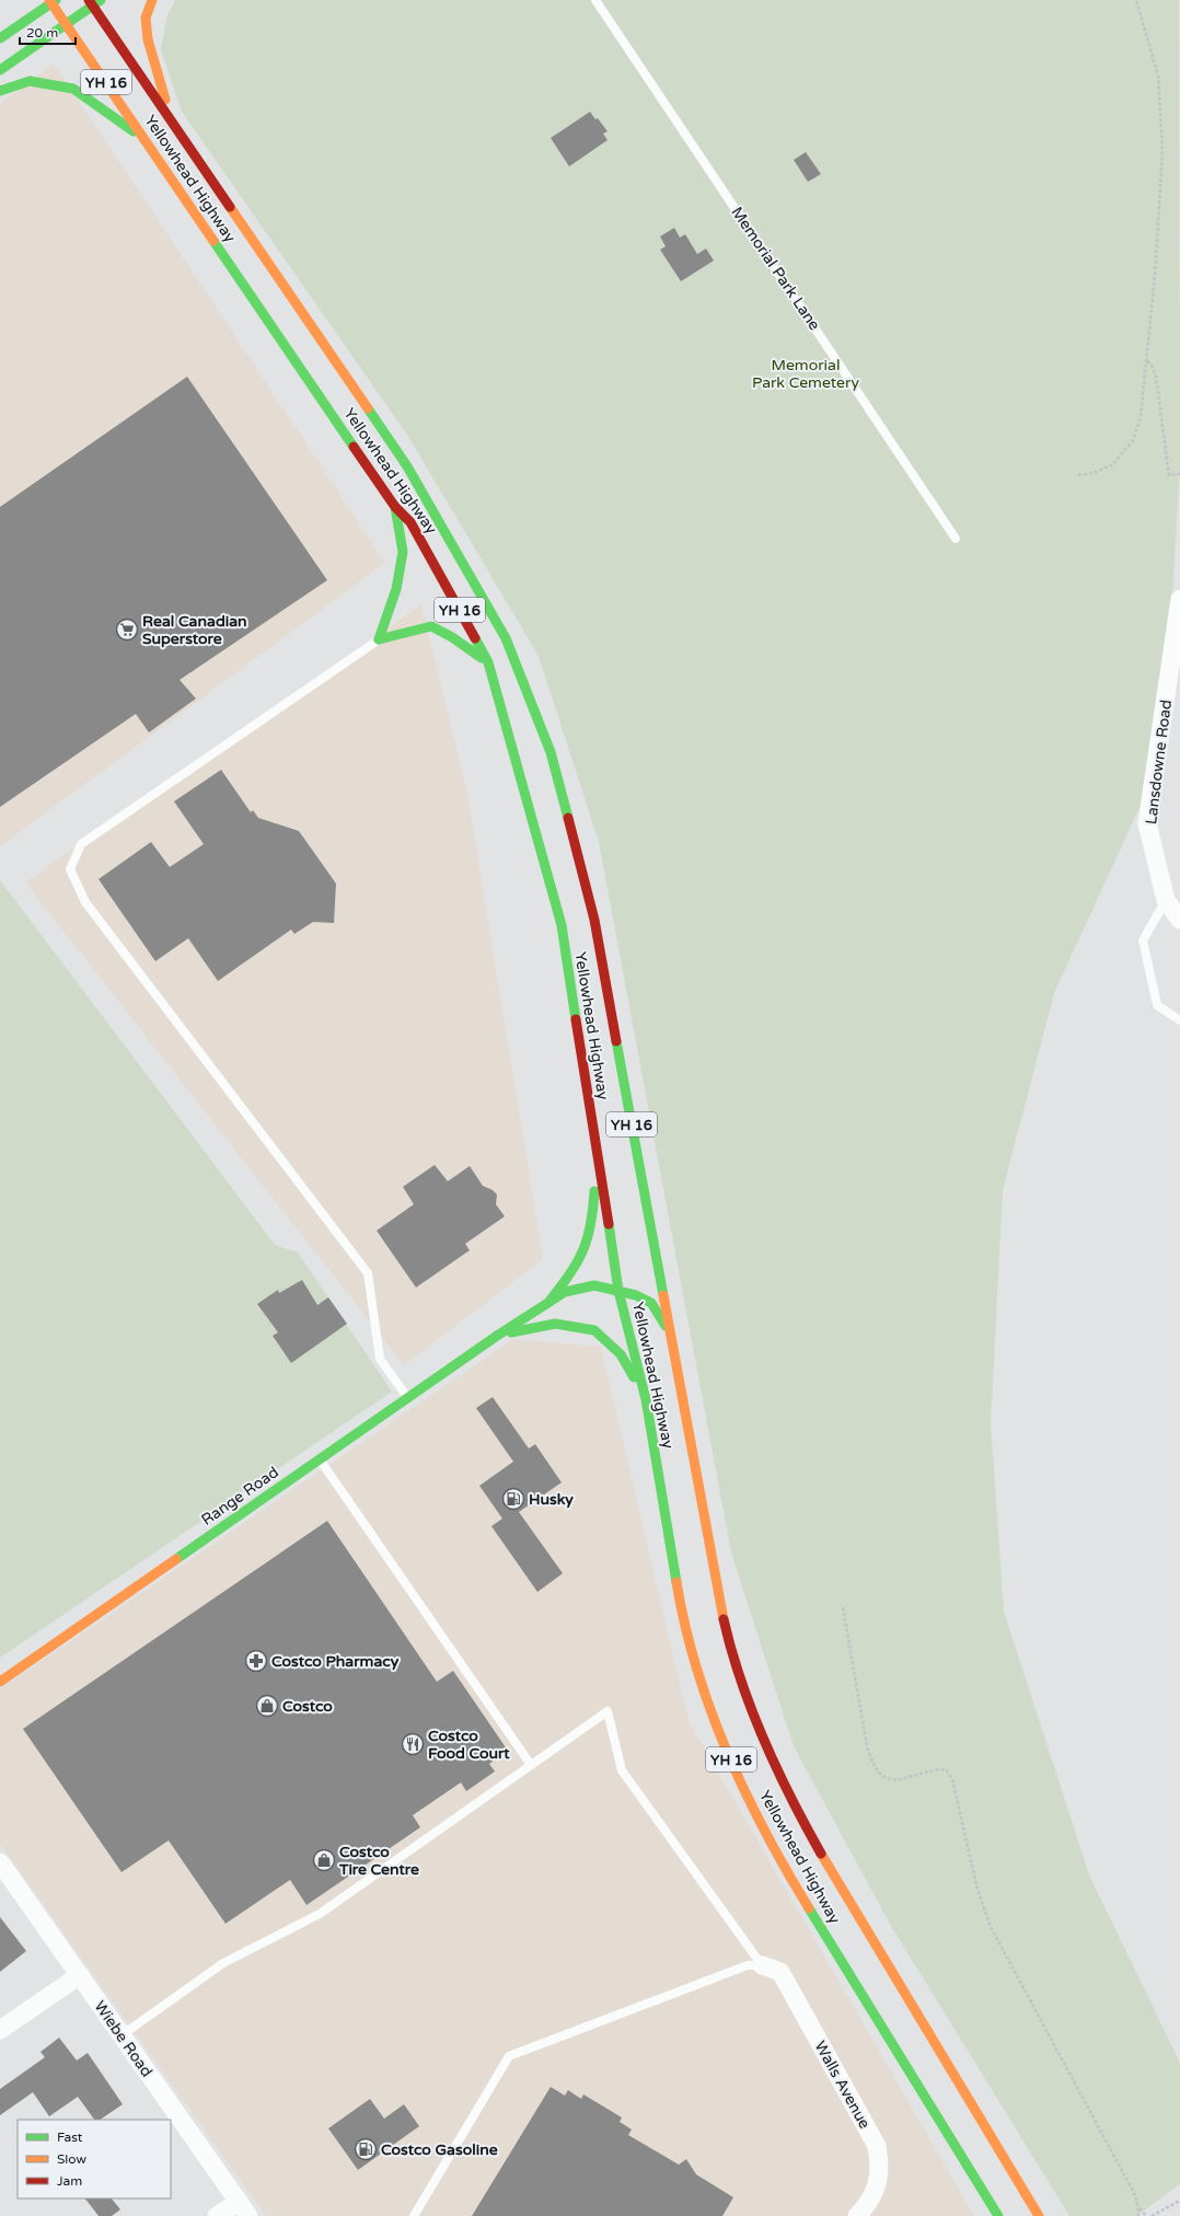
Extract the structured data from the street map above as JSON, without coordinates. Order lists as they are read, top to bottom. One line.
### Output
{"streets":{"main road":["YH 16","Yellowhead Highway","Range Road"],"street":["Lansdowne Road","Wiebe Road","Walls Avenue"],"lane":["Memorial Park Lane"]},"crossings":[["Yellowhead Highway","Range Road"]],"parks":["Memorial Park Cemetery"],"places":{"supermarket":["Real Canadian Superstore"],"fuel station":["Husky","Costco Gasoline"],"pharmacy":["Costco Pharmacy"],"shop":["Costco","Costco Tire Centre"],"restaurant":["Costco Food Court"]},"legend":["Fast","Slow","Jam"],"scale_bar":"20 m"}
